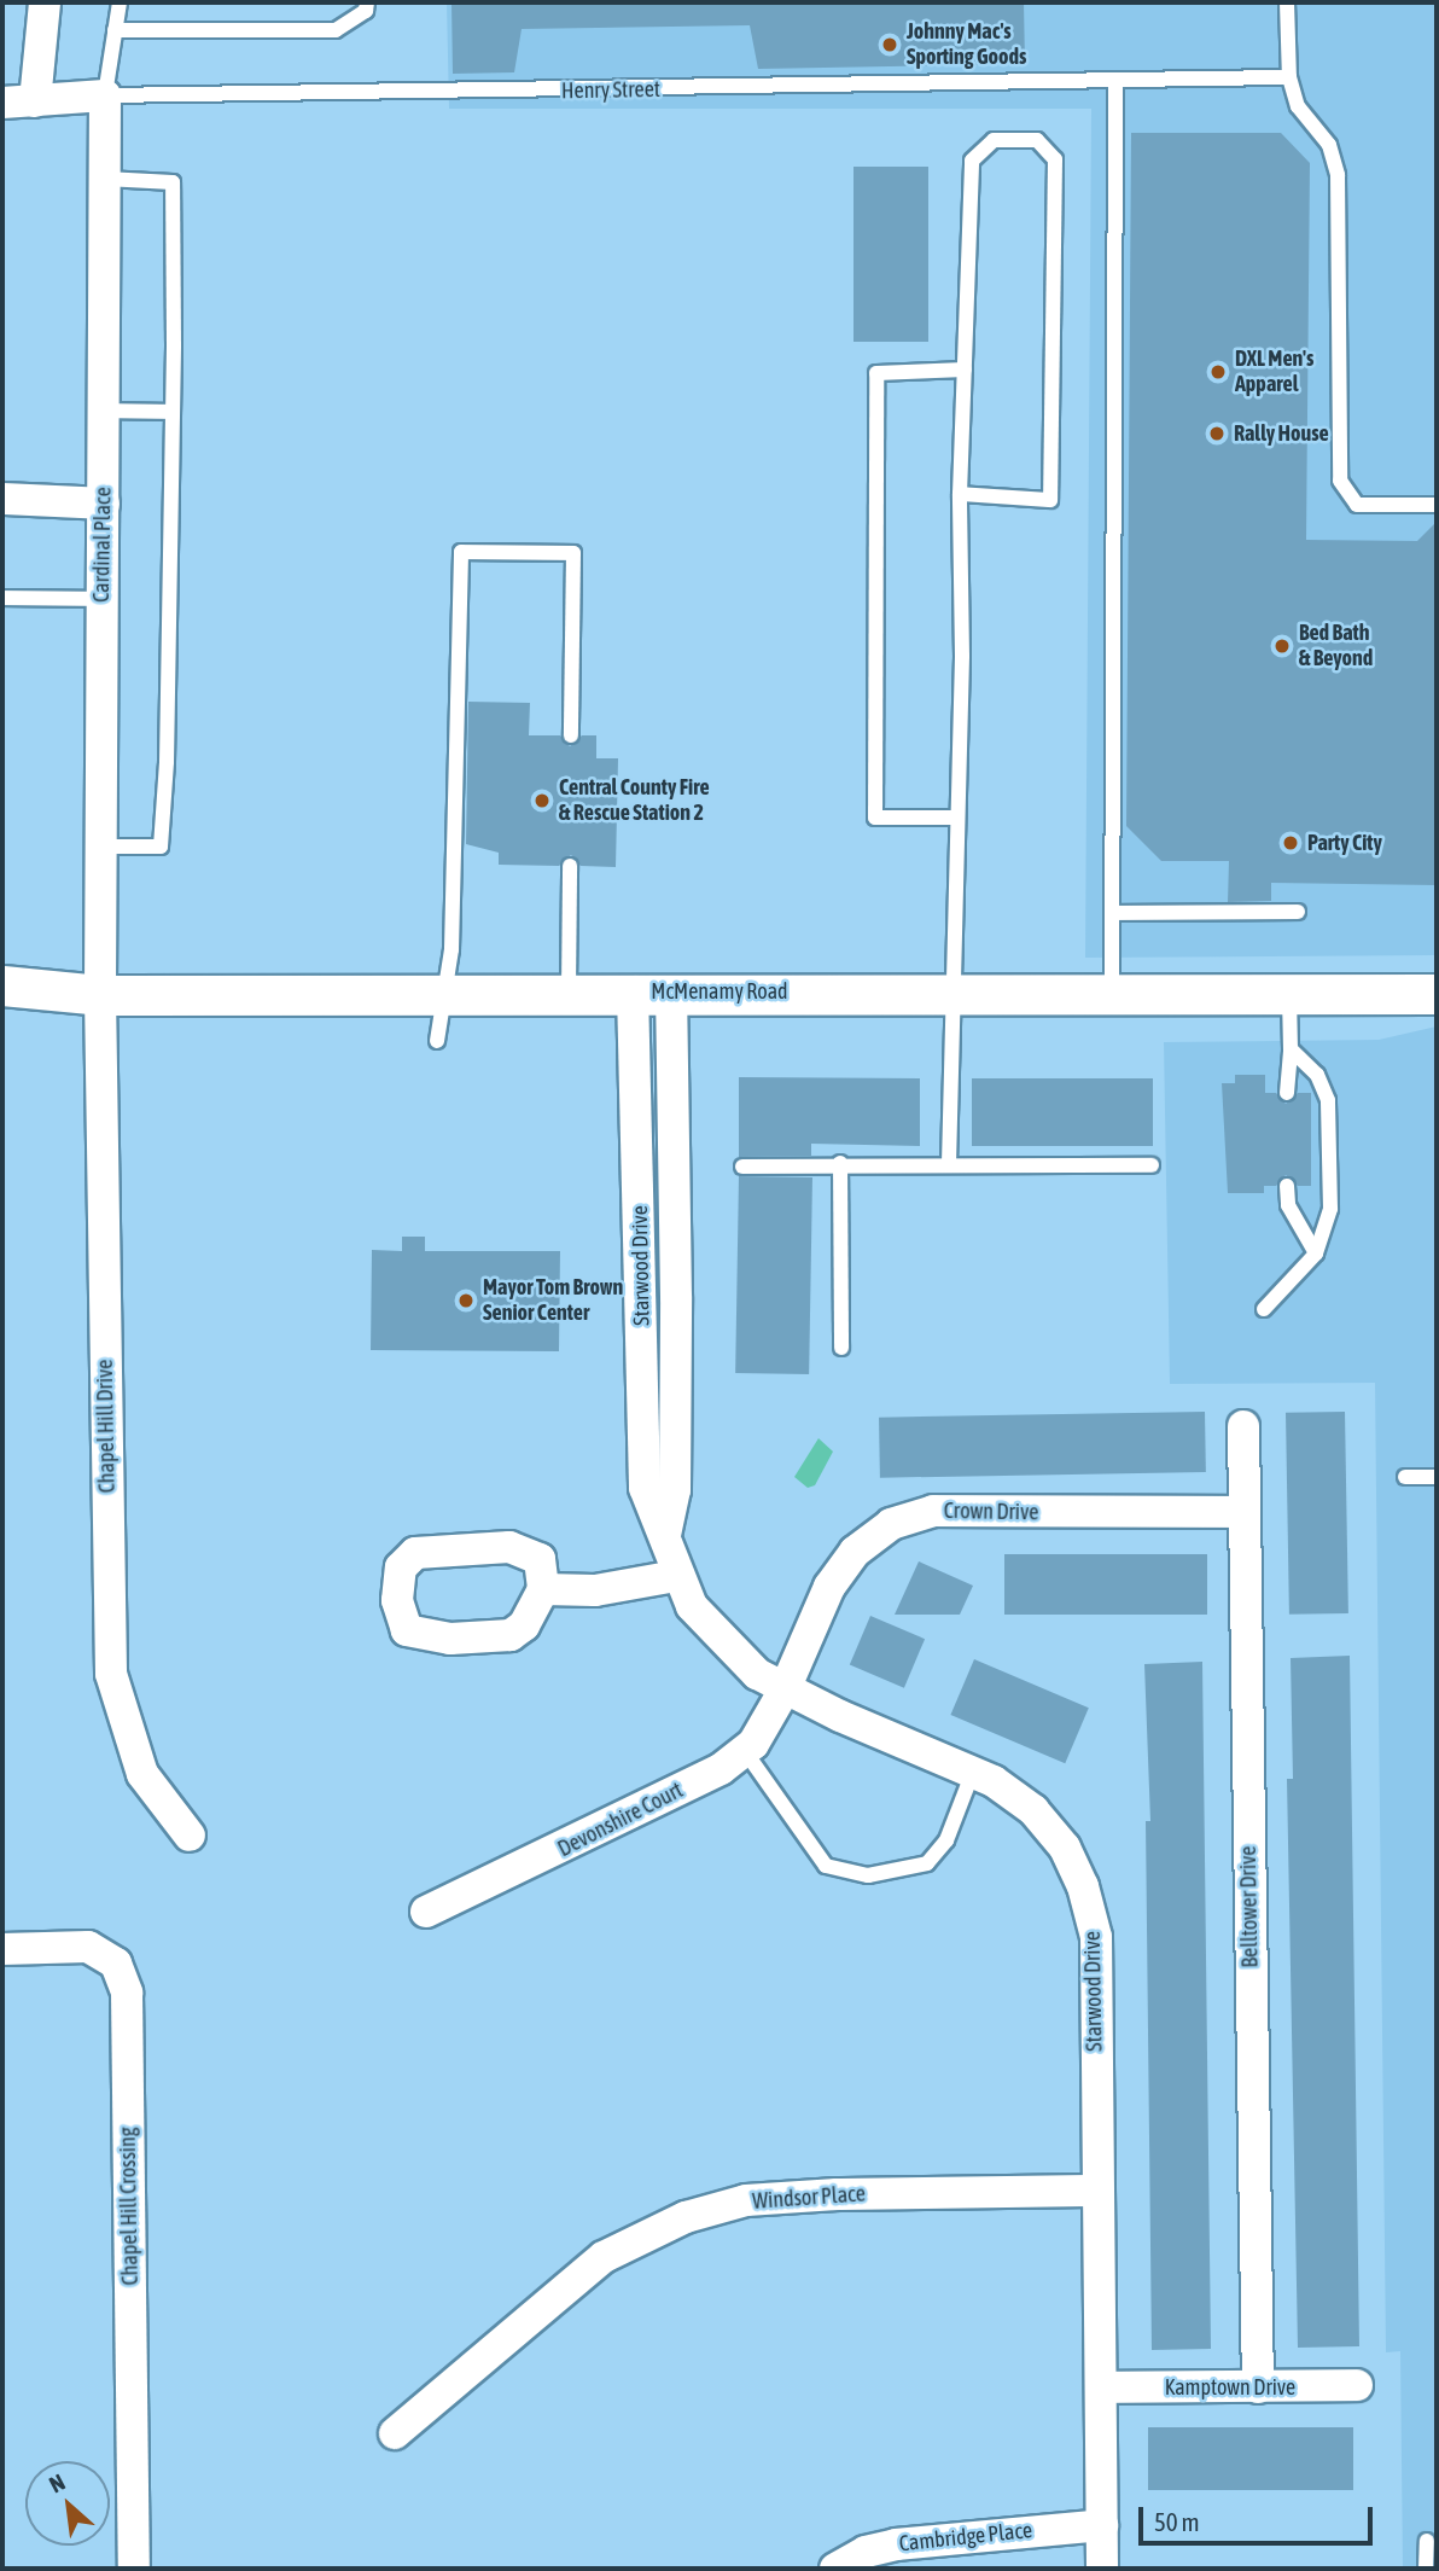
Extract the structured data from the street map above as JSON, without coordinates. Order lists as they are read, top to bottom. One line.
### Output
{"streets":{"street":["Cardinal Place","McMenamy Road","Starwood Drive","Chapel Hill Drive","Crown Drive","Devonshire Court","Belltower Drive","Windsor Place","Chapel Hill Crossing","Kamptown Drive","Cambridge Place"],"lane":["Henry Street"]},"crossings":[["Henry Street","Cardinal Place"],["Cardinal Place","McMenamy Road"],["Cardinal Place","Chapel Hill Drive"],["McMenamy Road","Starwood Drive"],["McMenamy Road","Chapel Hill Drive"],["Starwood Drive","Crown Drive"],["Starwood Drive","Devonshire Court"],["Starwood Drive","Windsor Place"],["Starwood Drive","Kamptown Drive"],["Starwood Drive","Cambridge Place"],["Crown Drive","Devonshire Court"],["Crown Drive","Belltower Drive"],["Belltower Drive","Kamptown Drive"]],"places":["Johnny Mac's Sporting Goods","DXL Men's Apparel","Rally House","Bed Bath & Beyond","Central County Fire & Rescue Station 2","Party City","Mayor Tom Brown Senior Center"],"scale_bar":"50 m","north":"top left"}
